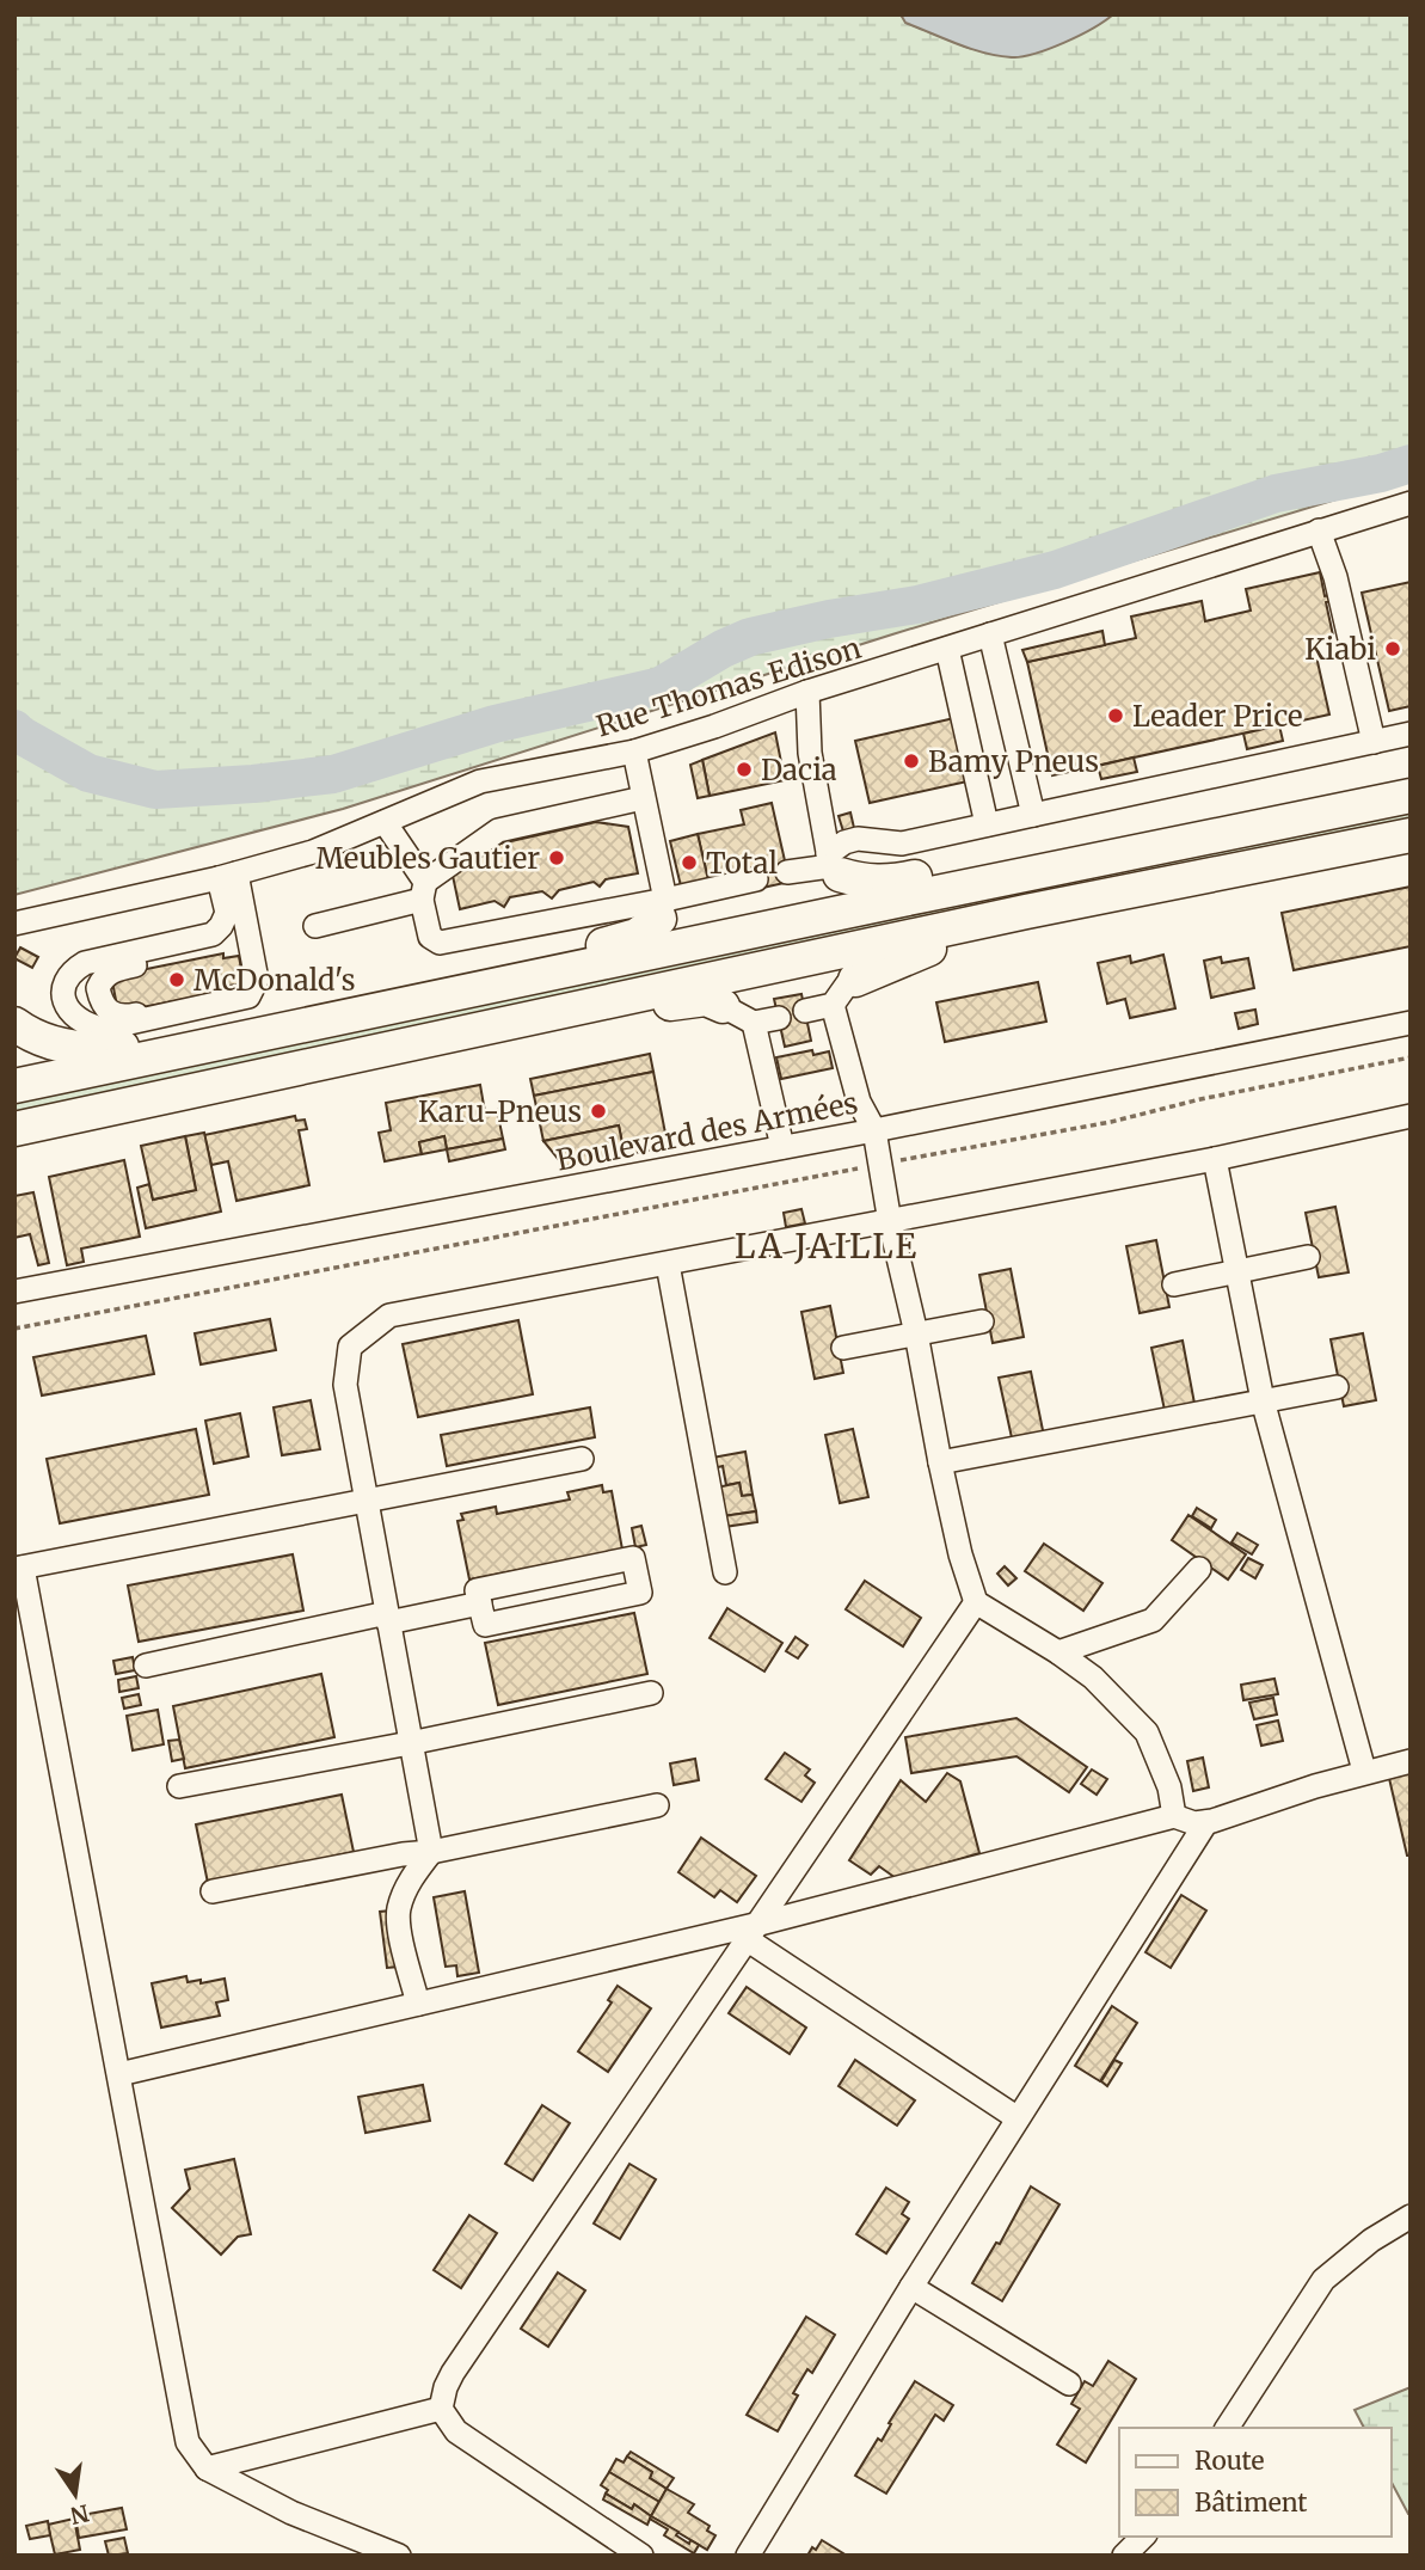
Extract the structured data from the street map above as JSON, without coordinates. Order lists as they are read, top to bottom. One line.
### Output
{"streets":{"street":["Rue Thomas Edison","Boulevard des Armées"]},"districts":["LA JAILLE"],"places":["Kiabi","Leader Price","Bamy Pneus","Dacia","Meubles Gautier","Total","McDonald's","Karu-Pneus"],"legend":["Route","Bâtiment"],"north":"bottom"}
